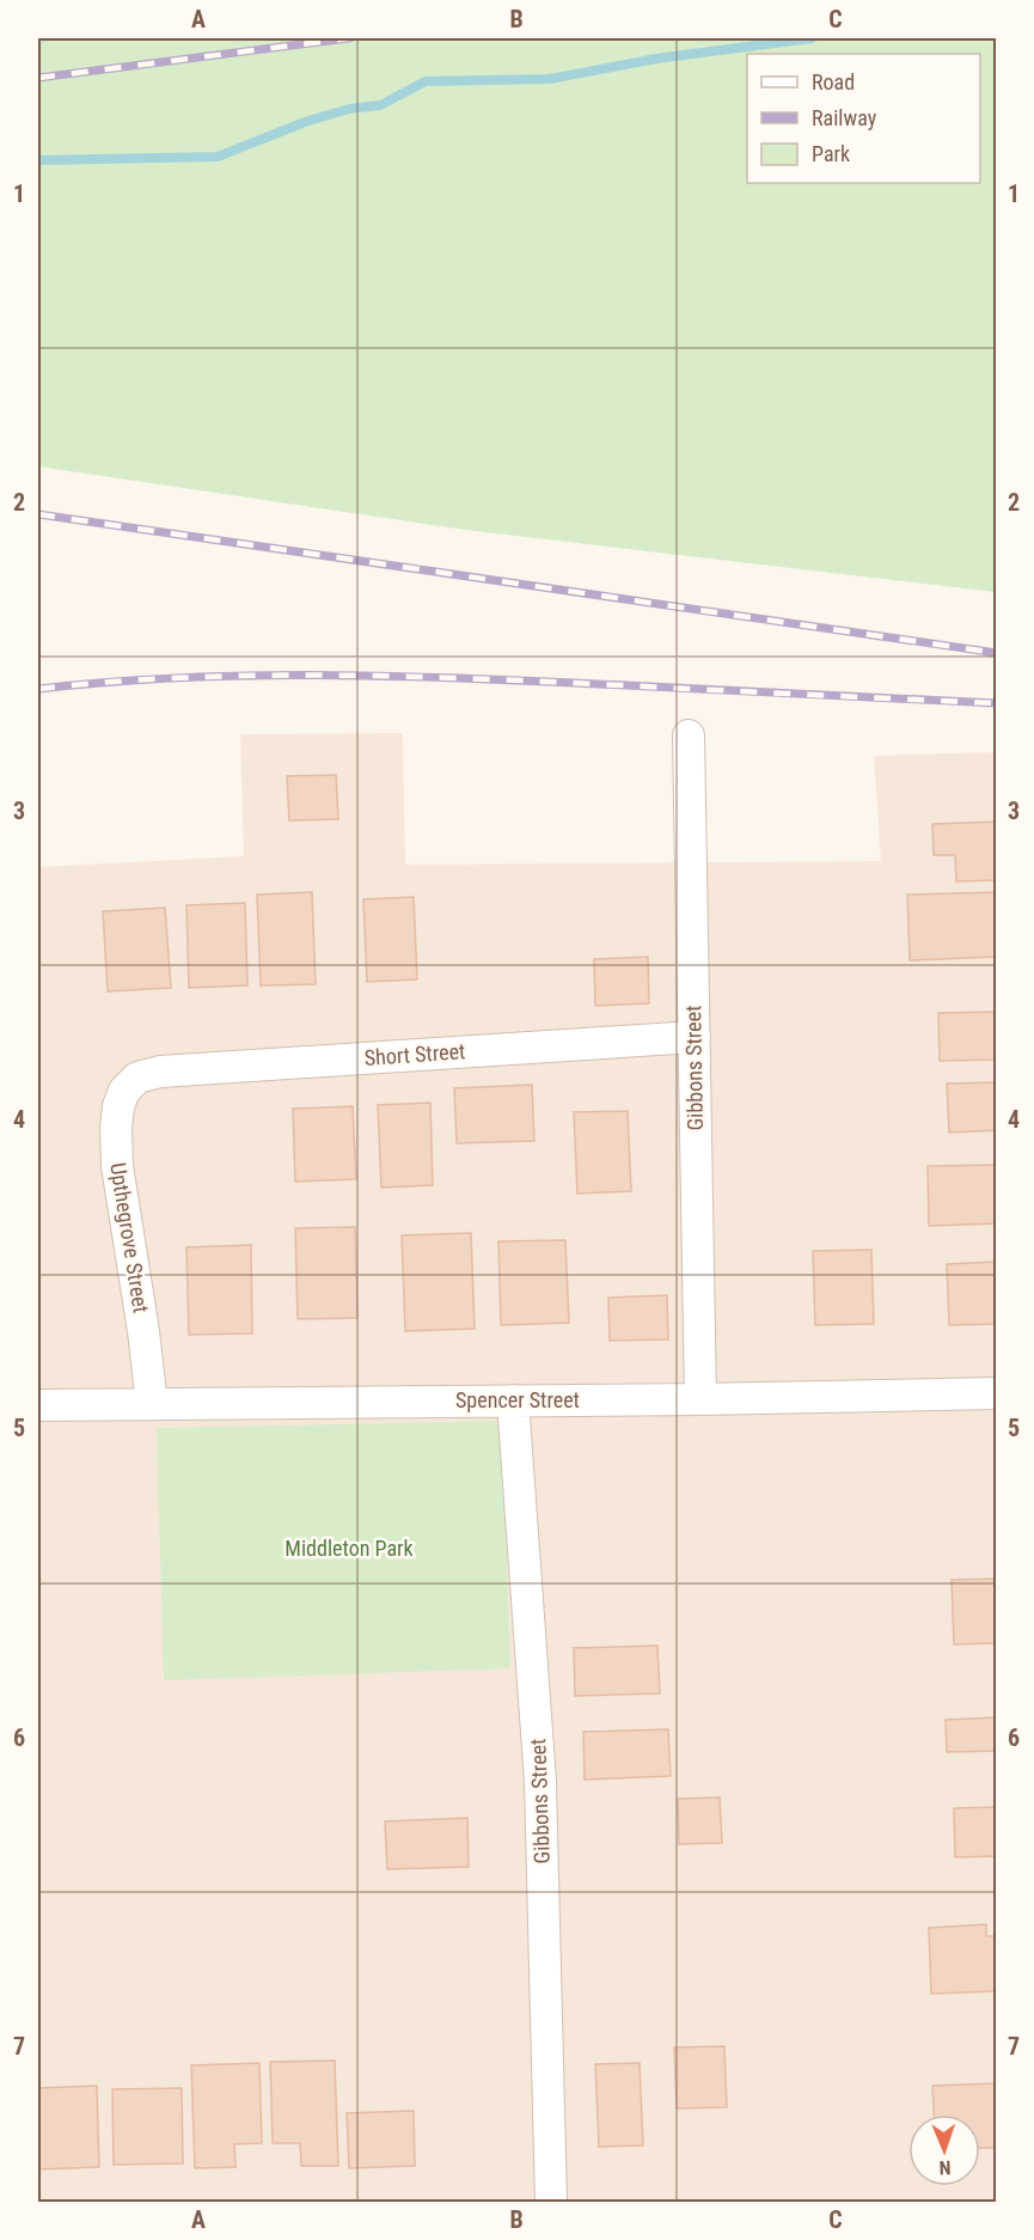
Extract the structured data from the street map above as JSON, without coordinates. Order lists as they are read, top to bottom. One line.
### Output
{"streets":{"street":["Short Street","Gibbons Street","Upthegrove Street","Spencer Street"]},"crossings":[["Short Street","Gibbons Street"],["Short Street","Upthegrove Street"],["Gibbons Street","Spencer Street"],["Upthegrove Street","Spencer Street"]],"parks":["Middleton Park"],"legend":["Road","Railway","Park"],"north":"bottom","grid":{"columns":["A","B","C"],"rows":["1","2","3","4","5","6","7"]}}
